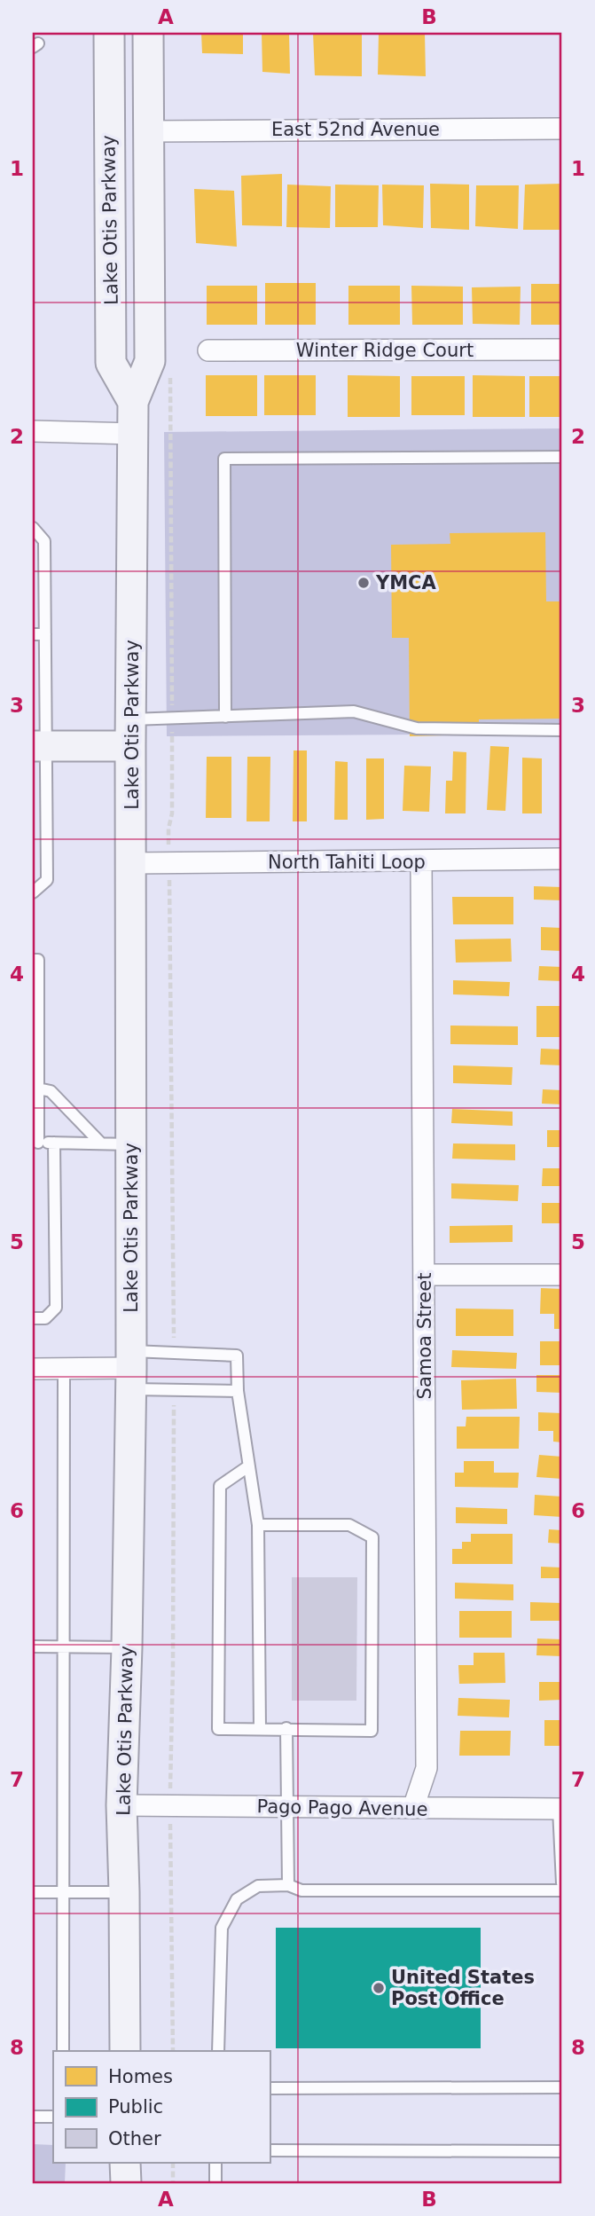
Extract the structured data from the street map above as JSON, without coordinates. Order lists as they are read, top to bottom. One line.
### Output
{"streets":{"main road":["Lake Otis Parkway"],"street":["East 52nd Avenue","Winter Ridge Court","North Tahiti Loop","Samoa Street","Pago Pago Avenue"]},"crossings":[["East 52nd Avenue","Lake Otis Parkway"],["Lake Otis Parkway","North Tahiti Loop"],["Lake Otis Parkway","Pago Pago Avenue"],["North Tahiti Loop","Samoa Street"],["Samoa Street","Pago Pago Avenue"]],"places":["YMCA","United States Post Office"],"legend":["Homes","Public","Other"],"grid":{"columns":["A","B"],"rows":["1","2","3","4","5","6","7","8"]}}
